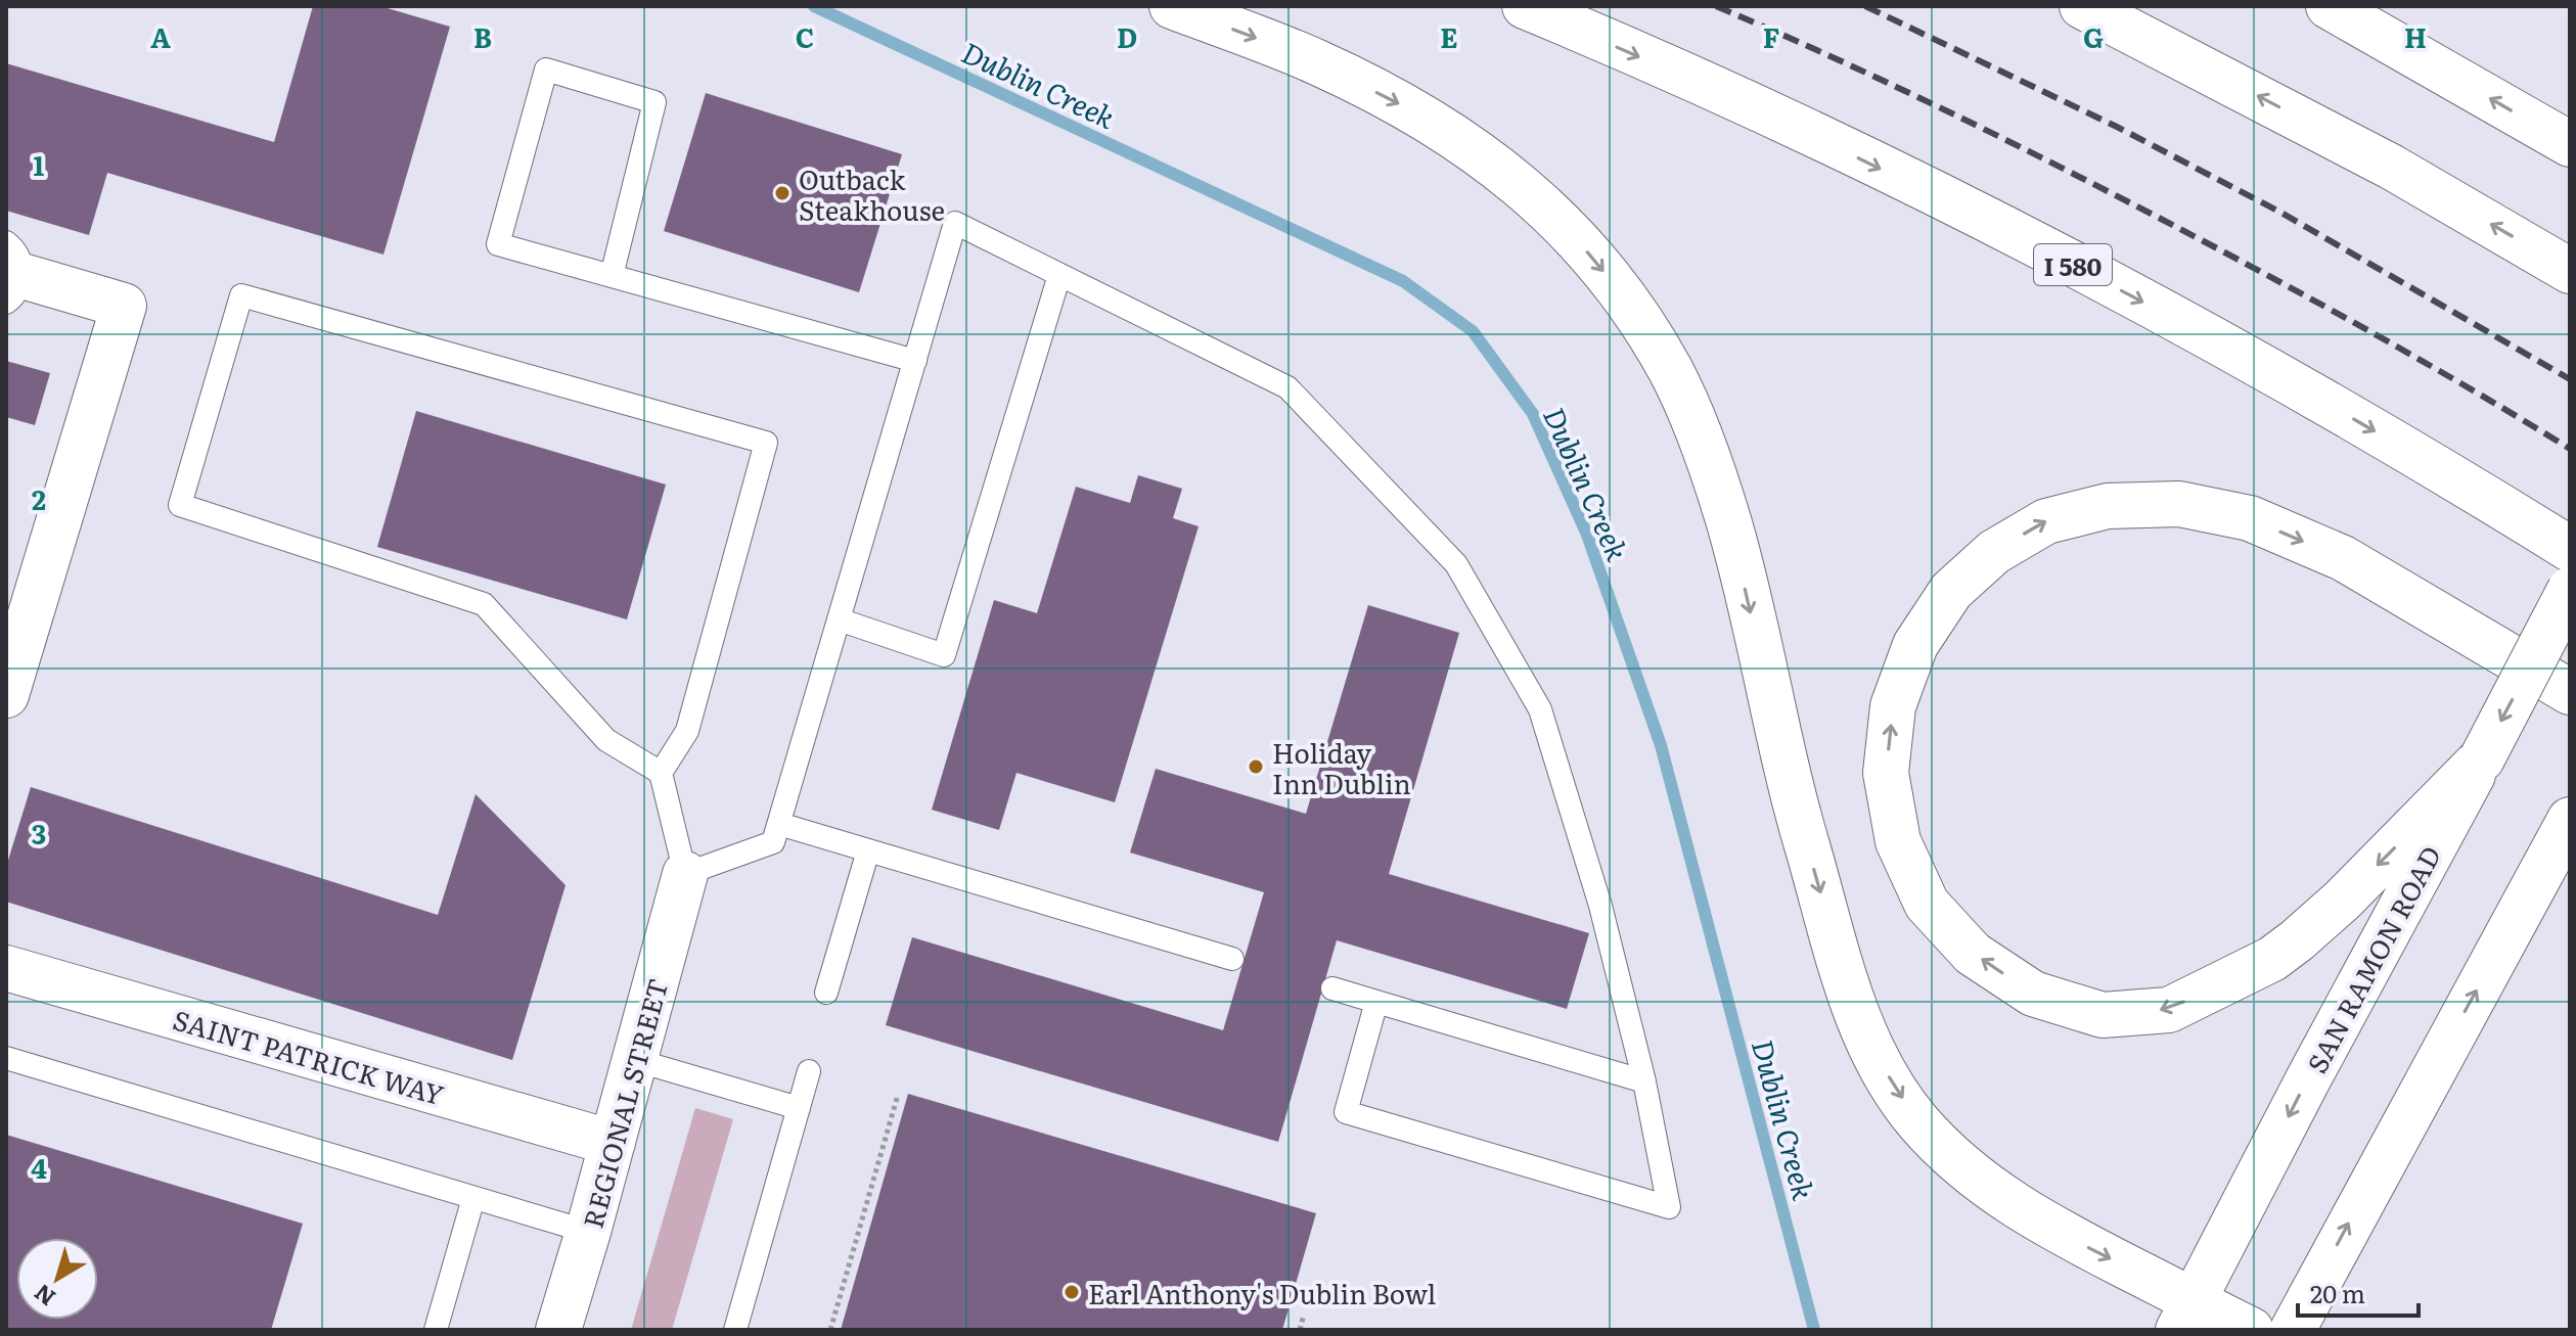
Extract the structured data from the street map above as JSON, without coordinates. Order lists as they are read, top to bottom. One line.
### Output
{"streets":{"main road":["I 580","SAN RAMON ROAD","SAINT PATRICK WAY","REGIONAL STREET"]},"crossings":[["SAINT PATRICK WAY","REGIONAL STREET"]],"water":["Dublin Creek"],"places":["Outback Steakhouse","Holiday Inn Dublin","Earl Anthony's Dublin Bowl"],"scale_bar":"20 m","north":"bottom left","grid":{"columns":["A","B","C","D","E","F","G","H"],"rows":["1","2","3","4"]}}
